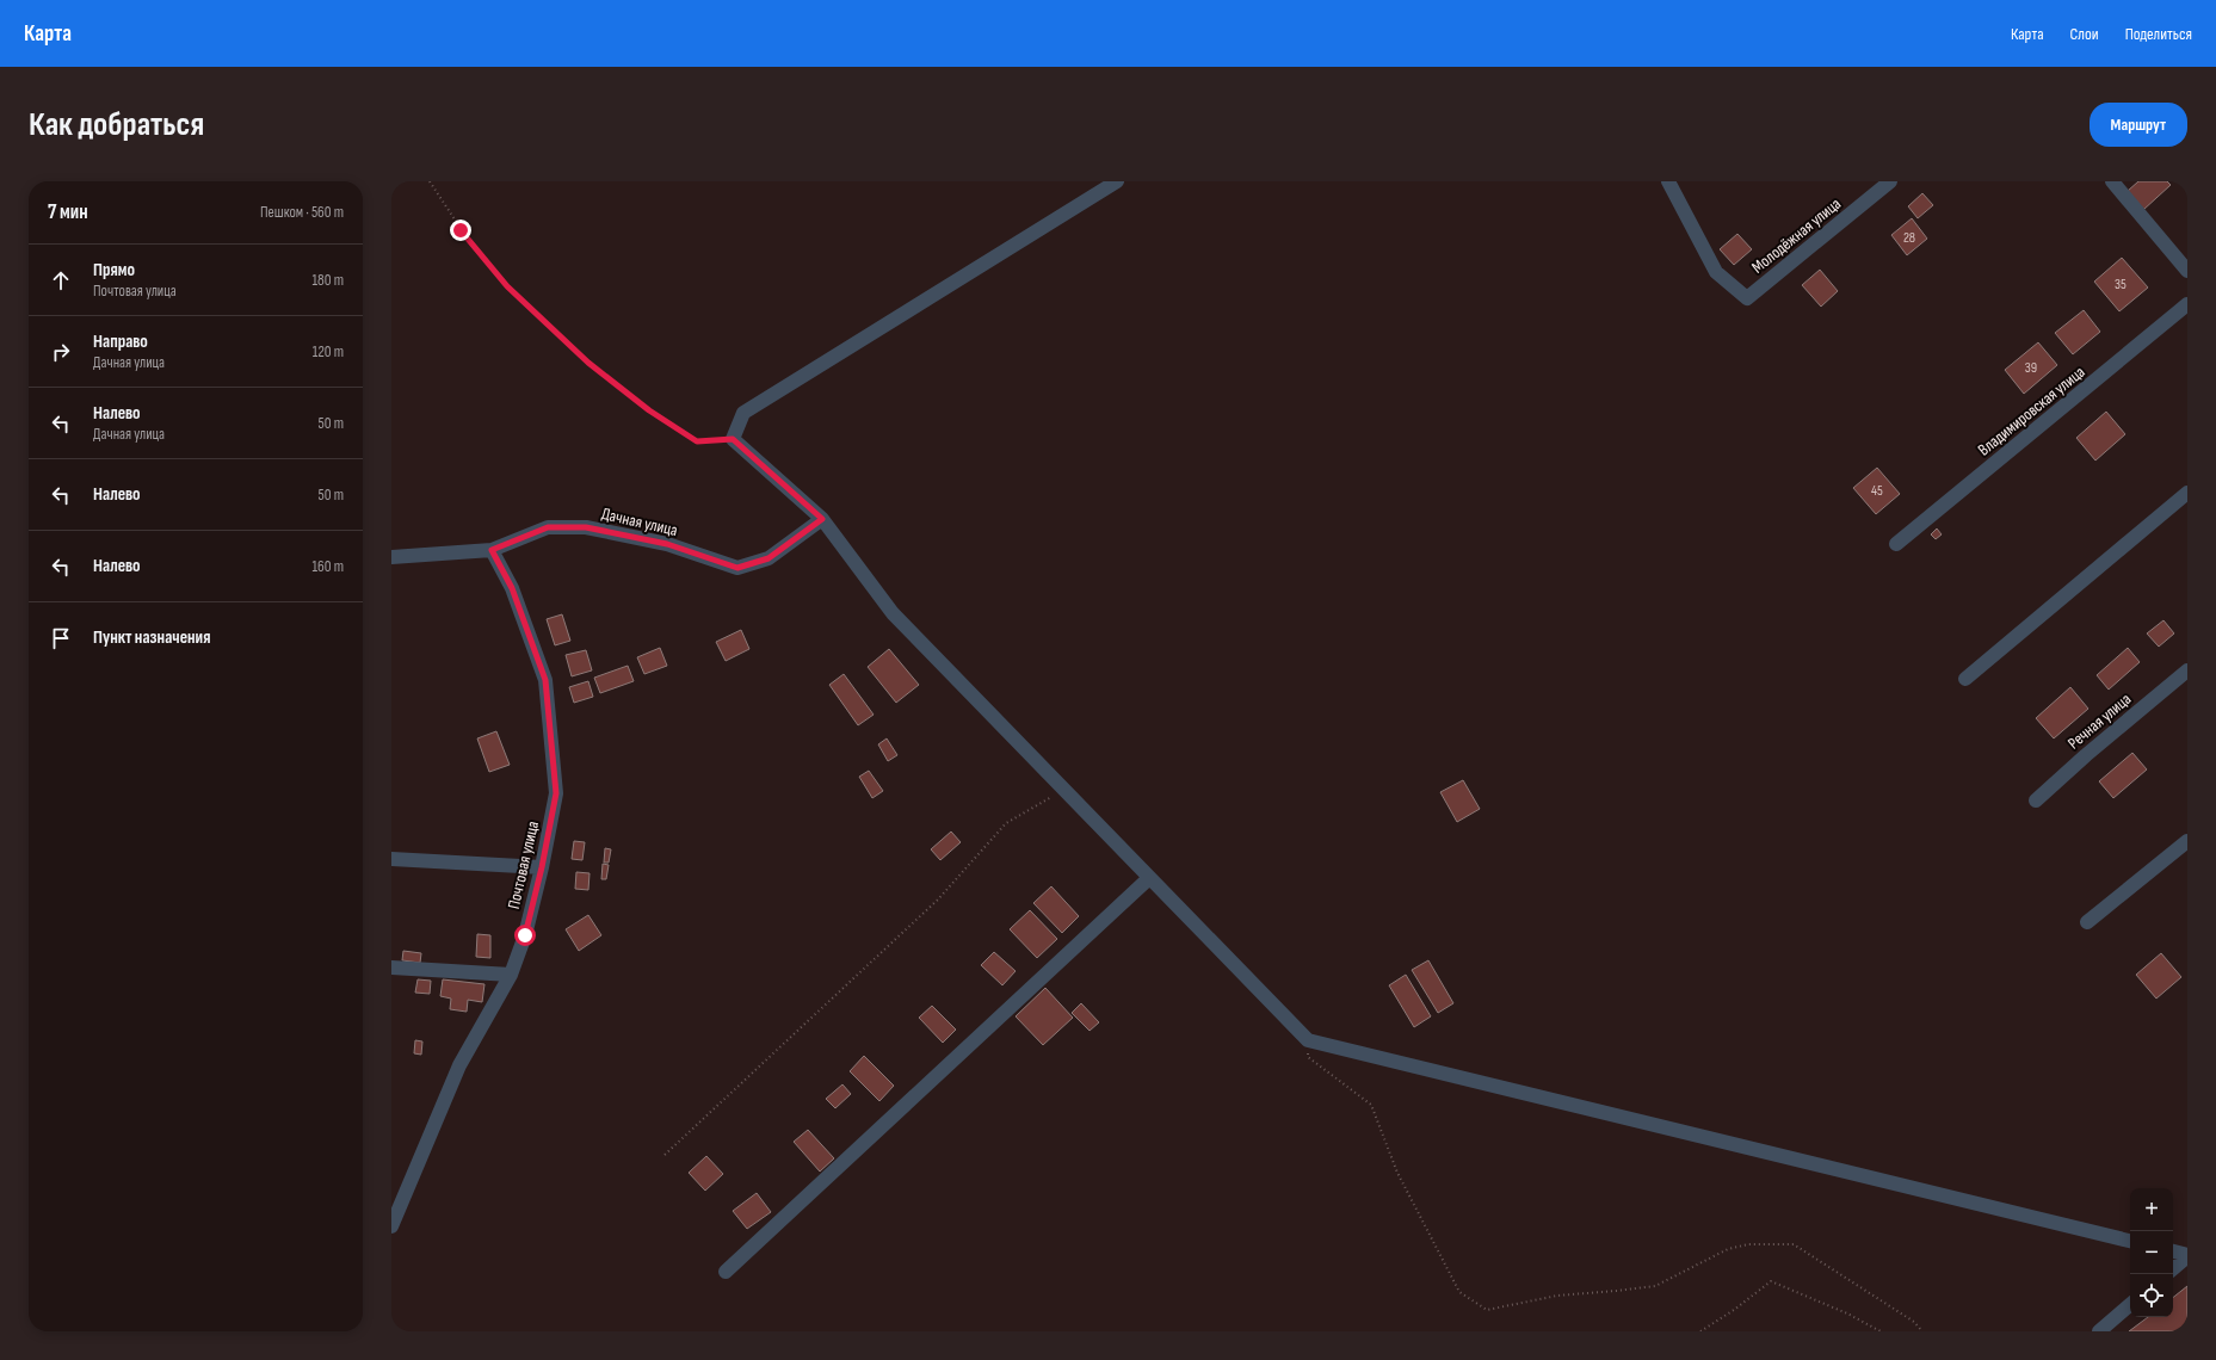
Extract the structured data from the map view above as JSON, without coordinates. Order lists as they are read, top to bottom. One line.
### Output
{"streets":{"street":["Молодёжная улица","Владимировская улица","Дачная улица","Речная улица","Почтовая улица"]},"crossings":[["Дачная улица","Почтовая улица"]],"house_numbers":["28","35","39","45"],"page":{"header":"Карта","nav":["Карта","Слои","Поделиться"],"buttons":"Маршрут","title":"Как добраться","heading":["7 мин","Пешком · 560 m"],"list":[["Прямо","Почтовая улица","180 m"],["Направо","Дачная улица","120 m"],["Налево","Дачная улица","50 m"],["Налево","50 m"],["Налево","160 m"],"Пункт назначения"],"map_buttons":["+","−"]}}
